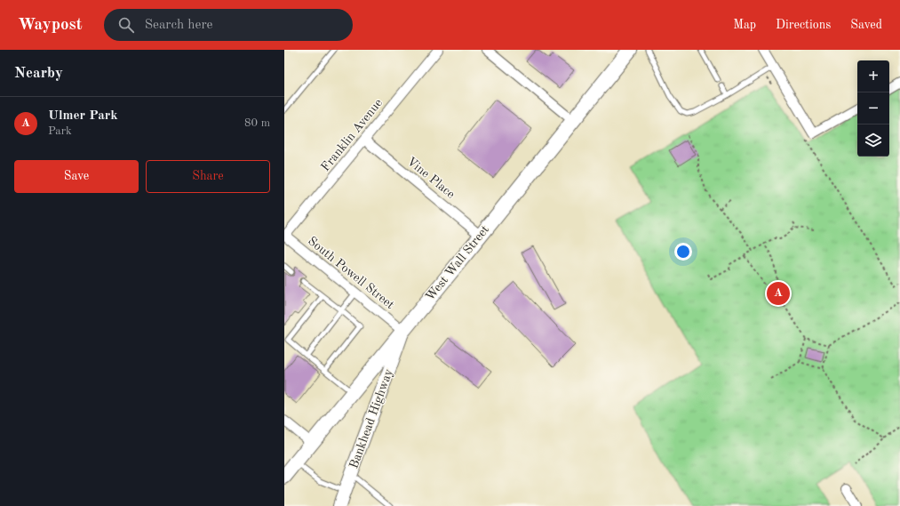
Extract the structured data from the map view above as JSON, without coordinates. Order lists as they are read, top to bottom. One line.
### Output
{"streets":{"main road":["West Wall Street"],"street":["Franklin Avenue","Vine Place","South Powell Street","Bankhead Highway"]},"crossings":[["Franklin Avenue","Vine Place"],["Franklin Avenue","South Powell Street"],["Vine Place","West Wall Street"],["West Wall Street","South Powell Street"],["West Wall Street","Bankhead Highway"],["South Powell Street","Bankhead Highway"]],"page":{"header":"Waypost","search":"Search here","nav":["Map","Directions","Saved"],"heading":"Nearby","map_buttons":["+","−"],"list":[{"mark":"A","name":"Ulmer Park","note":"Park","value":"80 m"}],"buttons":["Save","Share"],"pins":"A"}}
